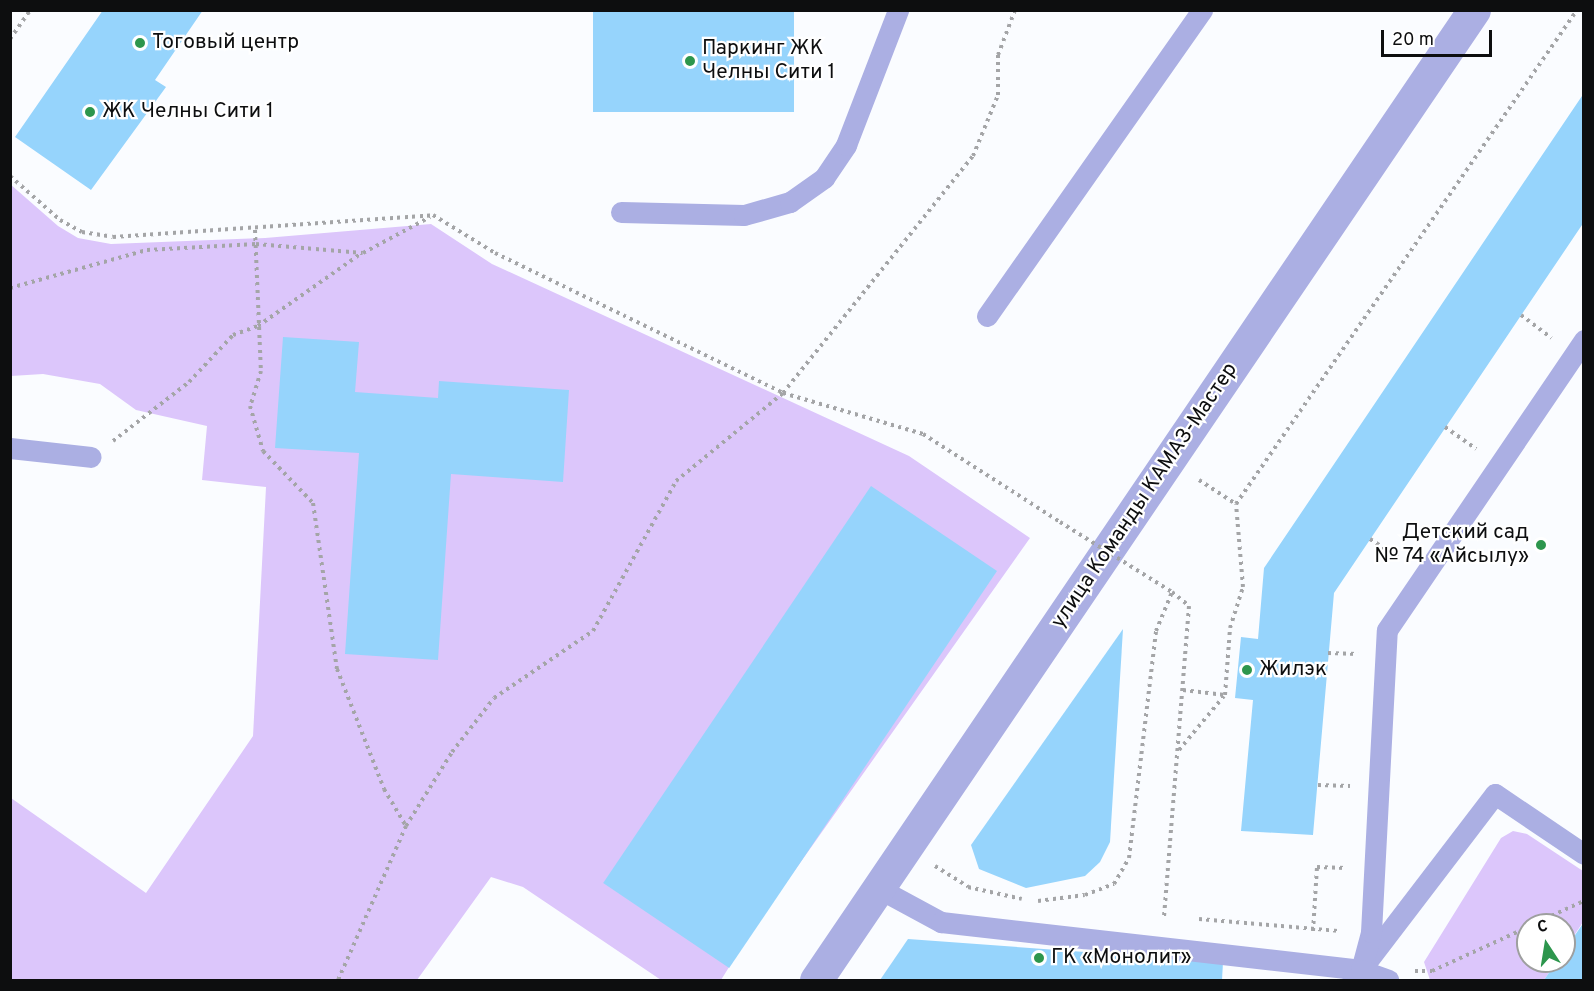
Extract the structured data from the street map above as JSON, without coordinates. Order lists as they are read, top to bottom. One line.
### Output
{"streets":{"street":["улица Команды КАМАЗ-Мастер"]},"places":["Тоговый центр","Паркинг ЖК Челны Сити 1","ЖК Челны Сити 1","Детский сад № 74 «Айсылу»","Жилэк","ГК «Монолит»"],"scale_bar":"20 m","north":"top"}
